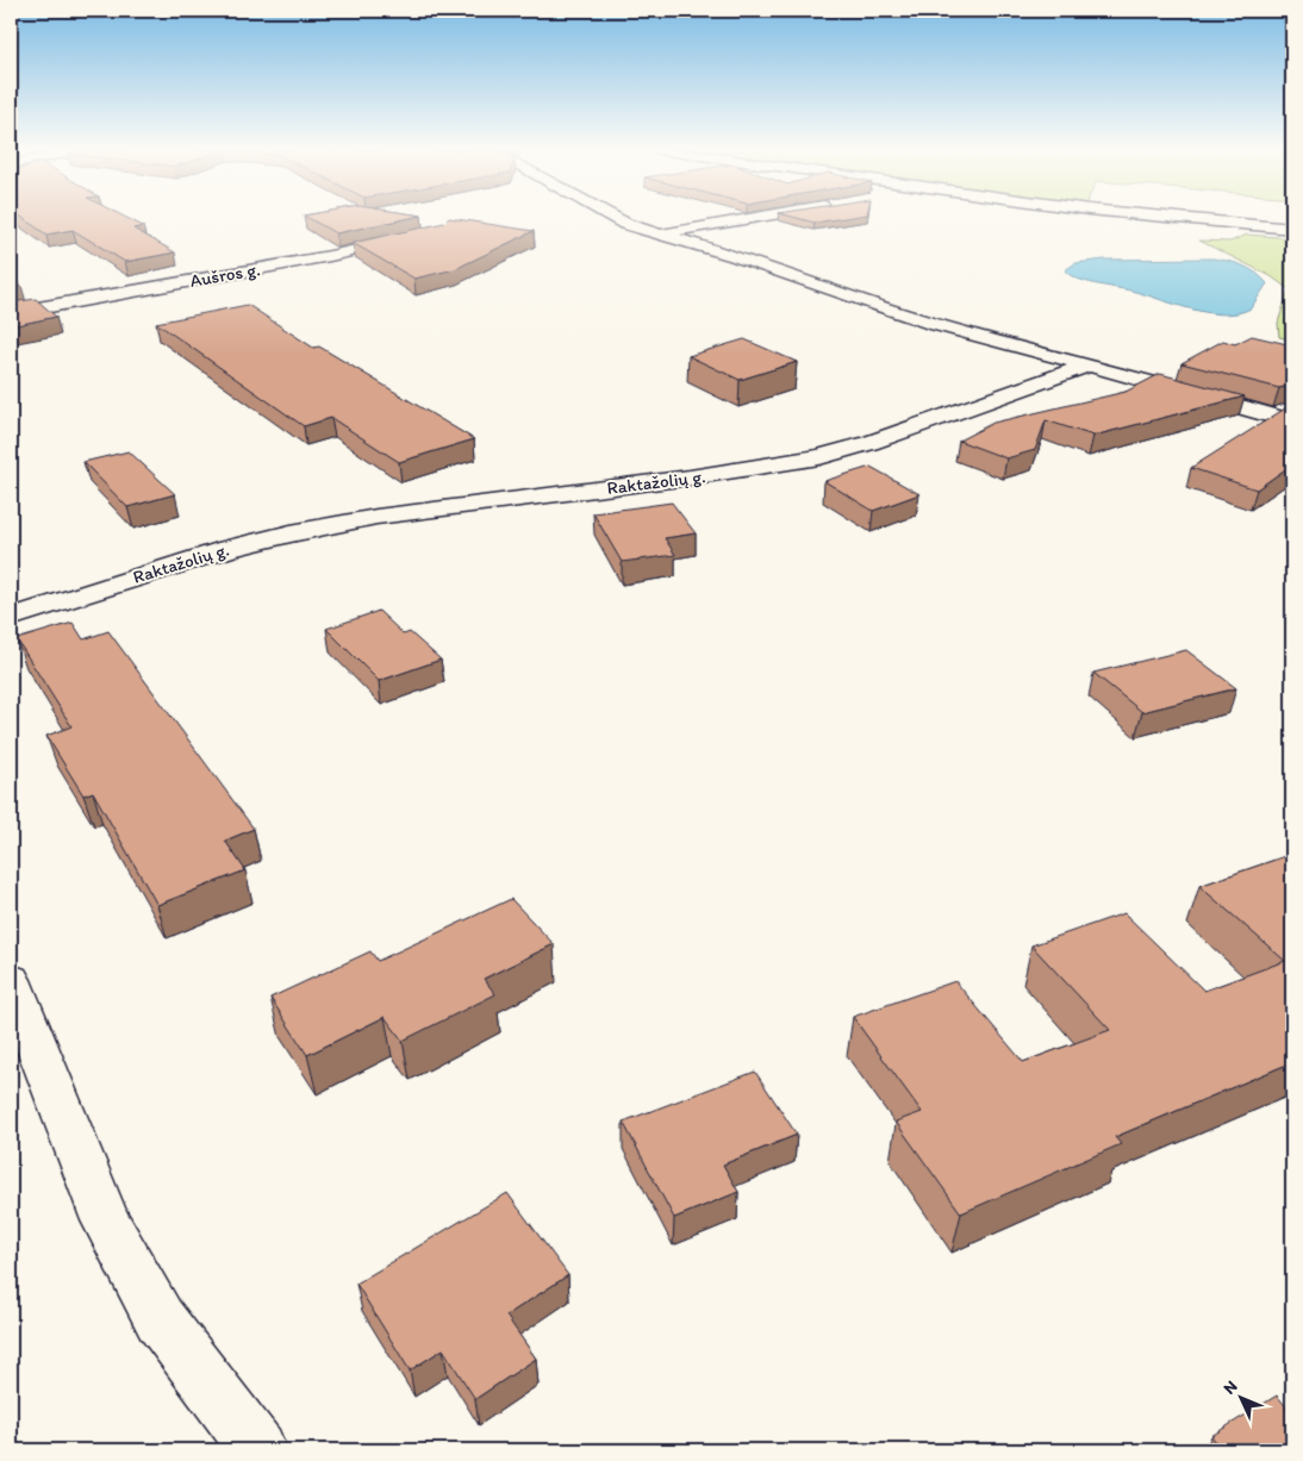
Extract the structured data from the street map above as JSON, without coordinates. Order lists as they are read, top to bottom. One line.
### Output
{"streets":{"street":["Aušros g.","Raktažolių g."]},"north":"top left"}
